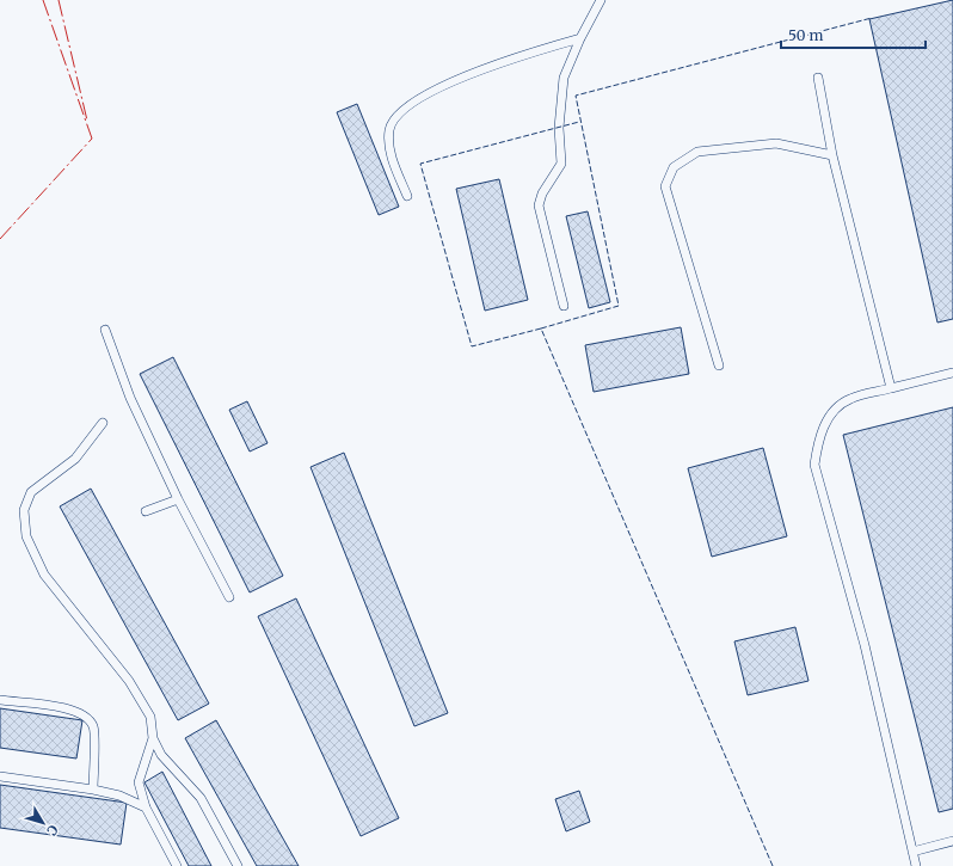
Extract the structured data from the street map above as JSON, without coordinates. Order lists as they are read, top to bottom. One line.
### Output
{"scale_bar":"50 m","north":"bottom right"}
